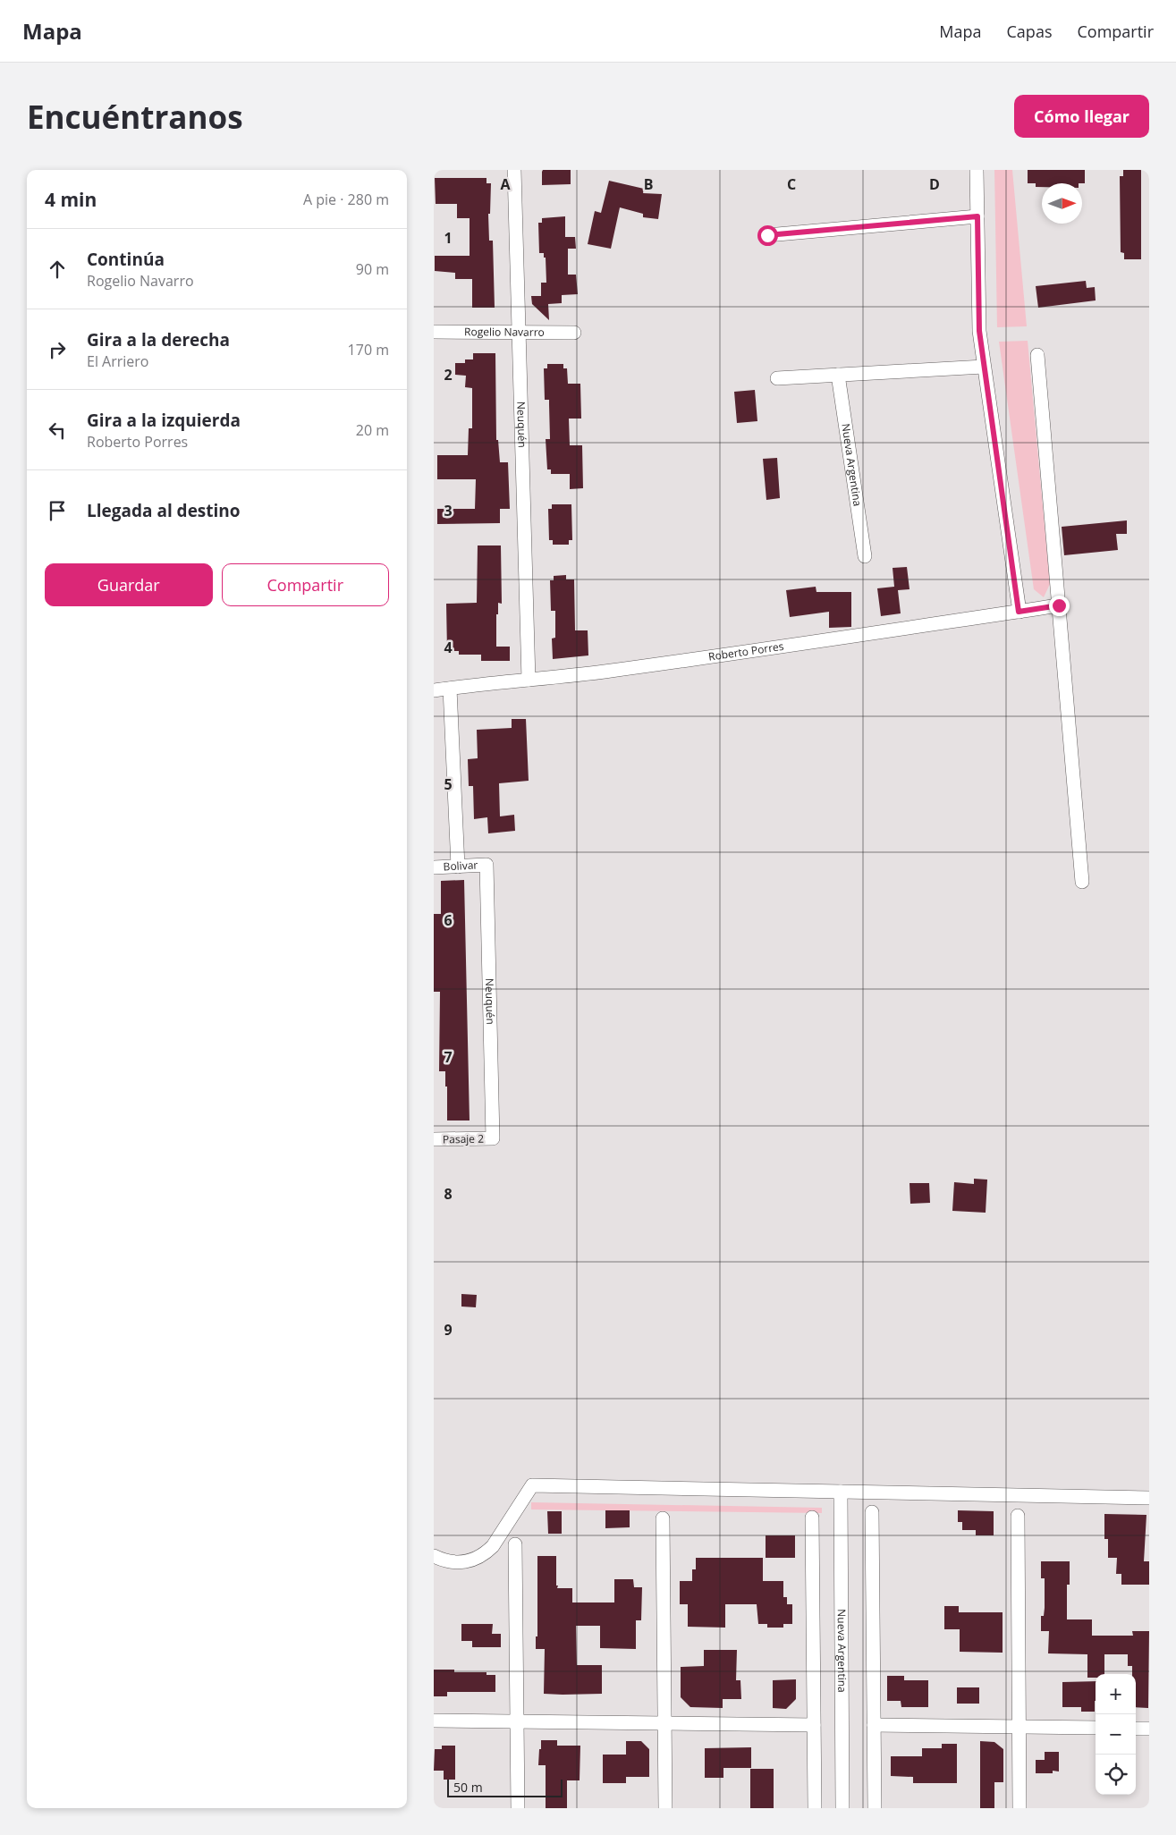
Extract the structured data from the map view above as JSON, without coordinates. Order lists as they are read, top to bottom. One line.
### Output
{"streets":{"street":["Rogelio Navarro","Neuquén","Nueva Argentina","Roberto Porres","Bolivar","Pasaje 2"]},"crossings":[["Rogelio Navarro","Neuquén"],["Neuquén","Roberto Porres"],["Neuquén","Bolivar"],["Neuquén","Pasaje 2"]],"scale_bar":"50 m","north":"right","page":{"header":"Mapa","nav":["Mapa","Capas","Compartir"],"buttons":["Cómo llegar",["Guardar","Compartir"]],"title":"Encuéntranos","heading":["4 min","A pie · 280 m"],"list":[["Continúa","Rogelio Navarro","90 m"],["Gira a la derecha","El Arriero","170 m"],["Gira a la izquierda","Roberto Porres","20 m"],"Llegada al destino"],"map_buttons":["+","−"],"scale":"50 m"},"grid":{"columns":["A","B","C","D"],"rows":["1","2","3","4","5","6","7","8","9"]}}
